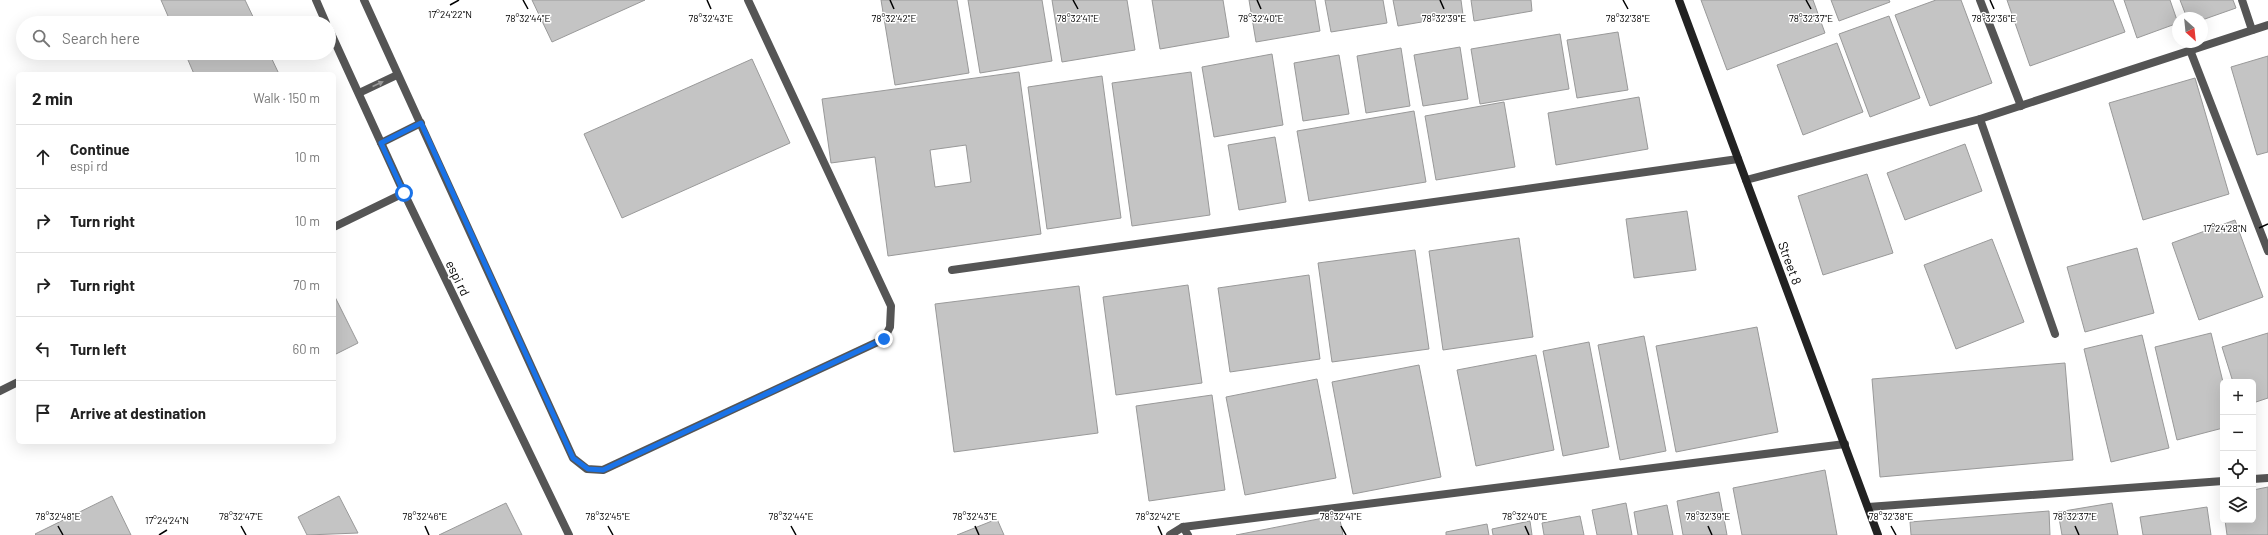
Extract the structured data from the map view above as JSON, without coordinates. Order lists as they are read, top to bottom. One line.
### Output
{"streets":{"street":["Street 8","espi rd"]},"north":"bottom right","page":{"search":"Search here","heading":["2 min","Walk · 150 m"],"list":[["Continue","espi rd","10 m"],["Turn right","10 m"],["Turn right","70 m"],["Turn left","60 m"],"Arrive at destination"],"map_buttons":["+","−"]},"coordinates":["17°24'22\"N","78°32'44\"E","78°32'43\"E","78°32'42\"E","78°32'41\"E","78°32'40\"E","78°32'39\"E","78°32'38\"E","78°32'37\"E","78°32'36\"E","17°24'28\"N","78°32'48\"E","78°32'47\"E","78°32'46\"E","78°32'45\"E","17°24'24\"N"]}
